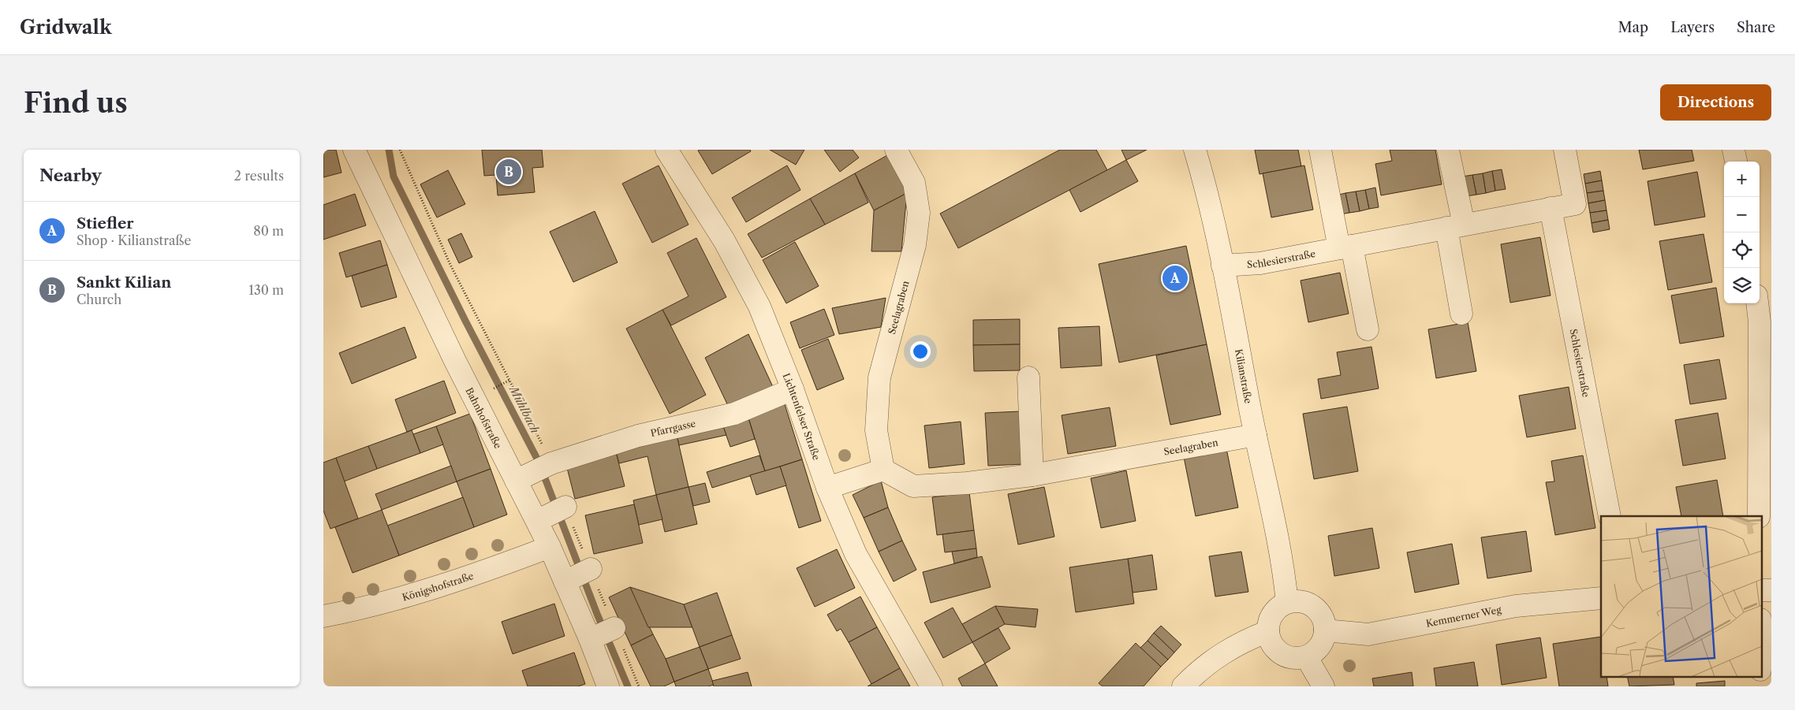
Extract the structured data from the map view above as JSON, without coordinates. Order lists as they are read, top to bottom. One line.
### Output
{"streets":{"street":["Schlesierstraße","Seelagraben","Kilianstraße","Lichtenfelser Straße","Bahnhofstraße","Pfarrgasse","Königshofstraße","Kemmerner Weg"]},"crossings":[["Schlesierstraße","Kilianstraße"],["Seelagraben","Kilianstraße"],["Kilianstraße","Kemmerner Weg"],["Lichtenfelser Straße","Pfarrgasse"],["Bahnhofstraße","Pfarrgasse"],["Bahnhofstraße","Königshofstraße"]],"water":["Mühlbach"],"page":{"header":"Gridwalk","nav":["Map","Layers","Share"],"buttons":"Directions","title":"Find us","heading":["Nearby","2 results"],"pins":["B","A"],"map_buttons":["+","−"],"list":[{"mark":"A","name":"Stiefler","note":"Shop · Kilianstraße","value":"80 m"},{"mark":"B","name":"Sankt Kilian","note":"Church","value":"130 m"}]}}
